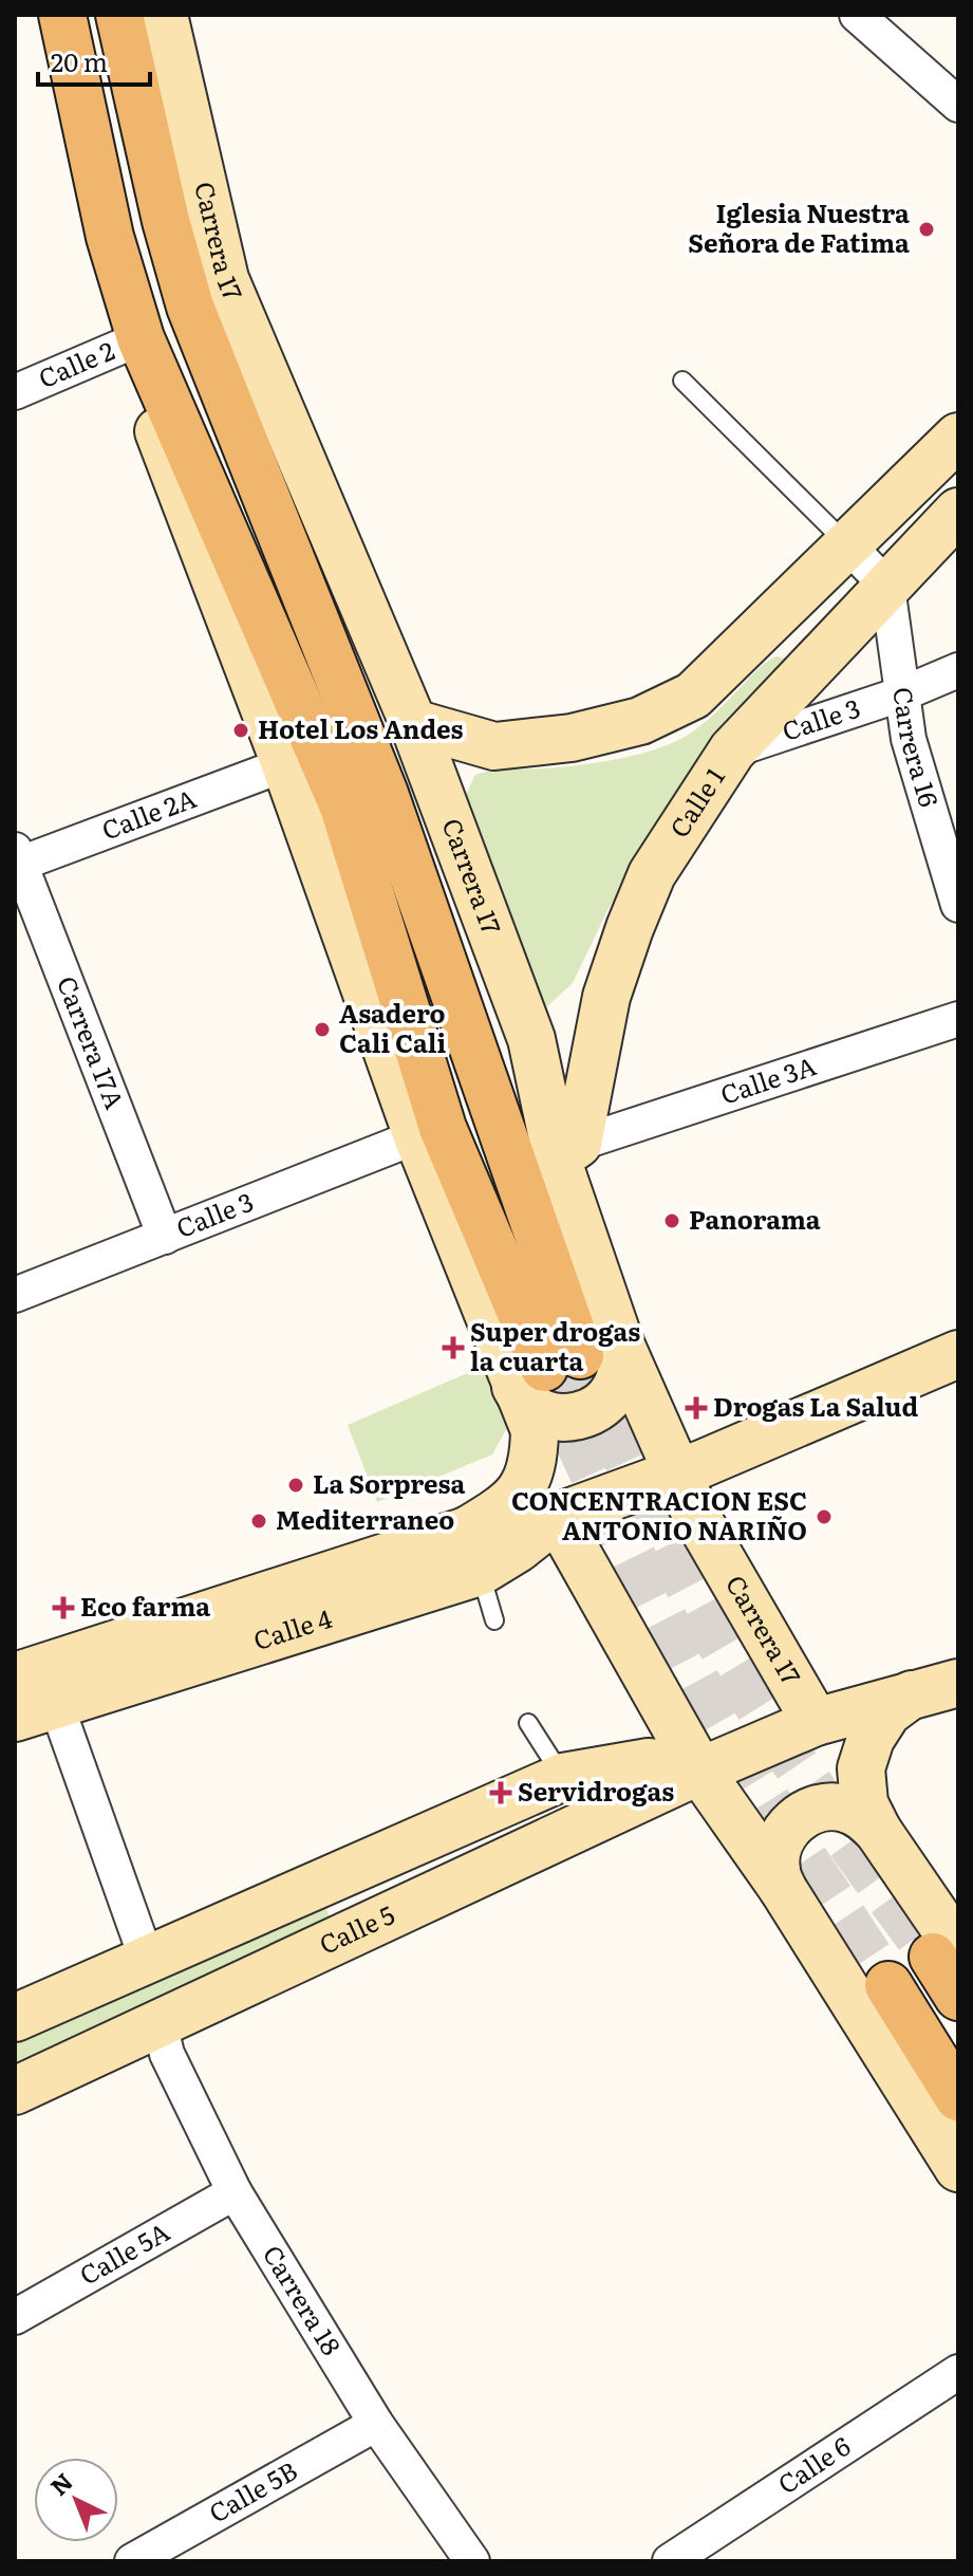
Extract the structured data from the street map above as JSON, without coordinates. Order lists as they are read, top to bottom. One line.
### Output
{"streets":{"main road":["Carrera 17","Calle 1","Calle 4","Calle 5"],"street":["Calle 2","Calle 3","Carrera 16","Calle 2A","Carrera 17A","Calle 3A","Calle 5A","Carrera 18","Calle 6","Calle 5B"]},"crossings":[["Carrera 17","Calle 2"],["Carrera 17","Calle 1"],["Carrera 17","Calle 3A"],["Carrera 17","Calle 4"],["Carrera 17","Calle 5"],["Calle 3","Carrera 16"],["Calle 3","Calle 1"],["Calle 3","Carrera 17A"],["Carrera 16","Calle 1"],["Calle 1","Calle 3A"],["Calle 2A","Carrera 17A"],["Calle 5","Carrera 18"],["Calle 5A","Carrera 18"],["Carrera 18","Calle 5B"]],"places":{"other":["Iglesia Nuestra Señora de Fatima","Hotel Los Andes","Asadero Cali Cali","Panorama","La Sorpresa","CONCENTRACION ESC ANTONIO NARIÑO","Mediterraneo"],"health":["Super drogas la cuarta","Drogas La Salud","Eco farma","Servidrogas"]},"scale_bar":"20 m","north":"top left"}
